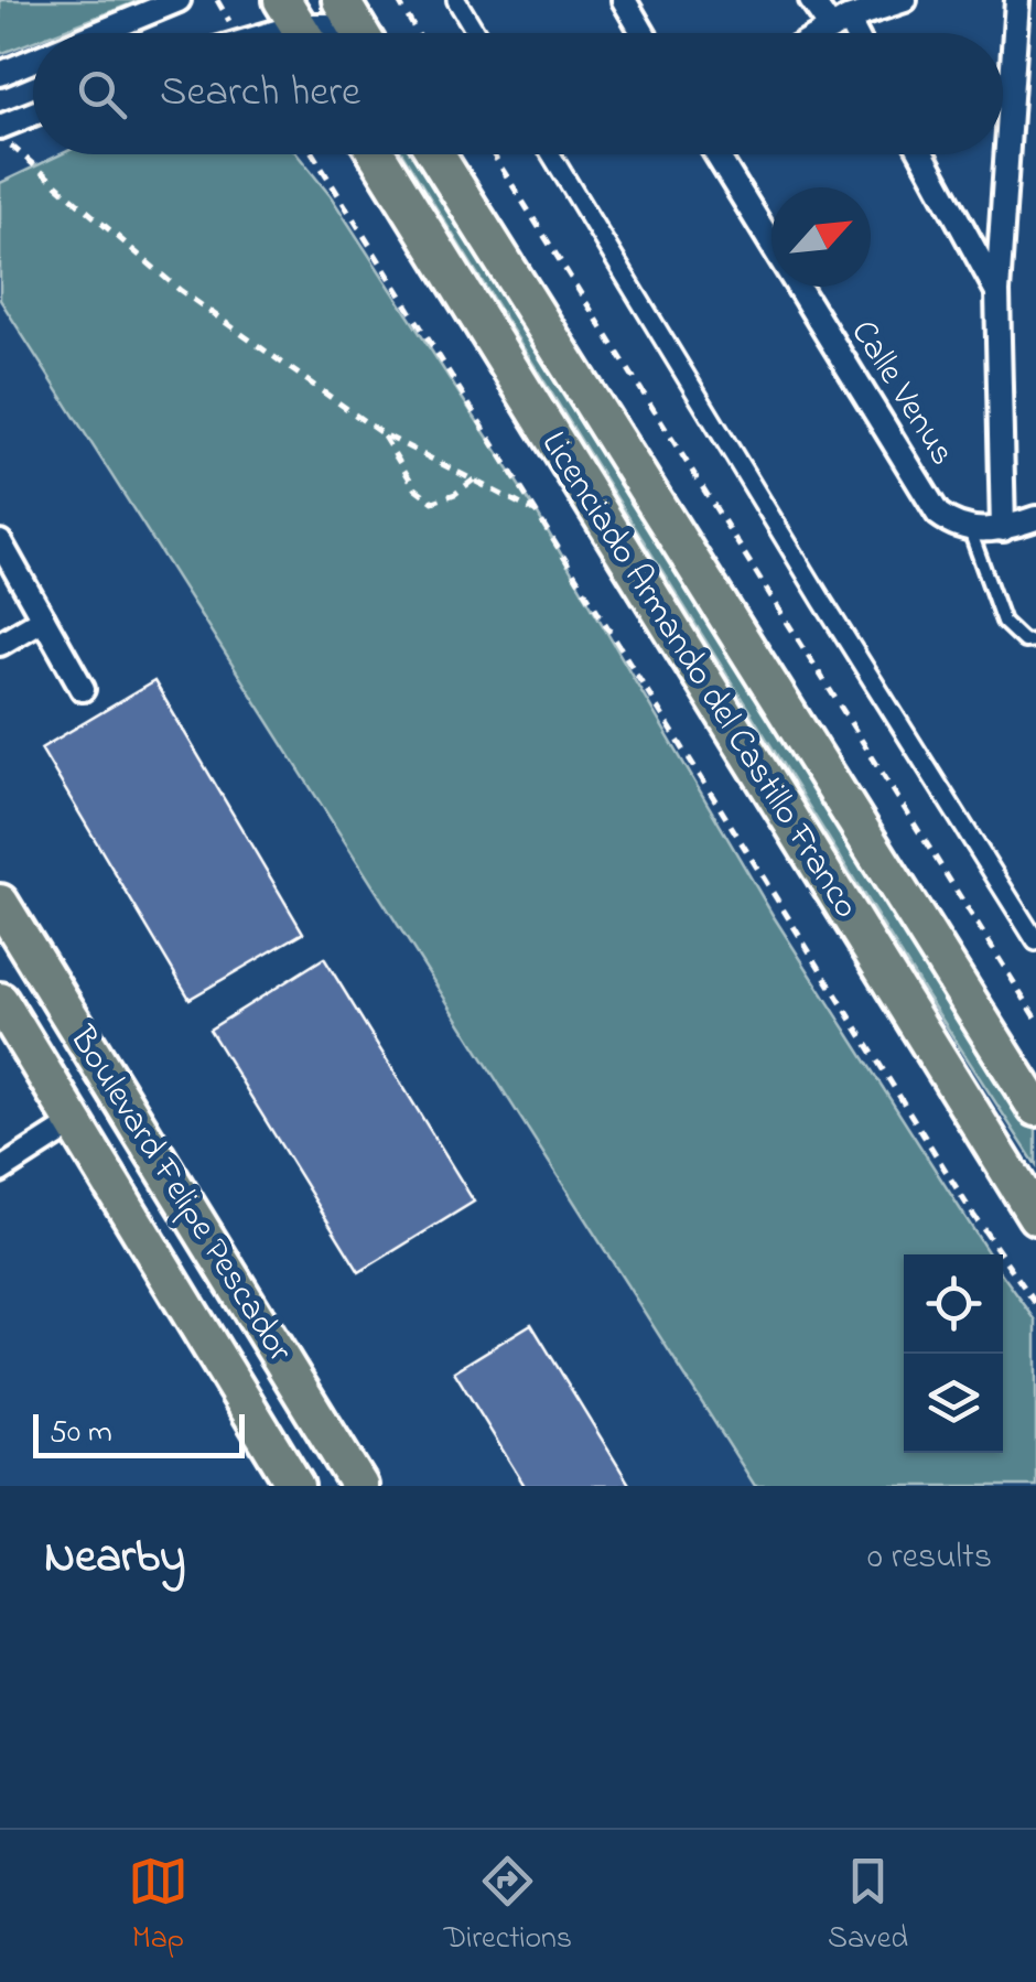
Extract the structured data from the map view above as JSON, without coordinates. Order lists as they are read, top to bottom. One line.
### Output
{"streets":{"main road":["Licenciado Armando del Castillo Franco","Boulevard Felipe Pescador"],"street":["Calle Venus"]},"scale_bar":"50 m","north":"top right","page":{"search":"Search here","scale":"50 m","heading":["Nearby","0 results"],"nav":["Map","Directions","Saved"]}}
